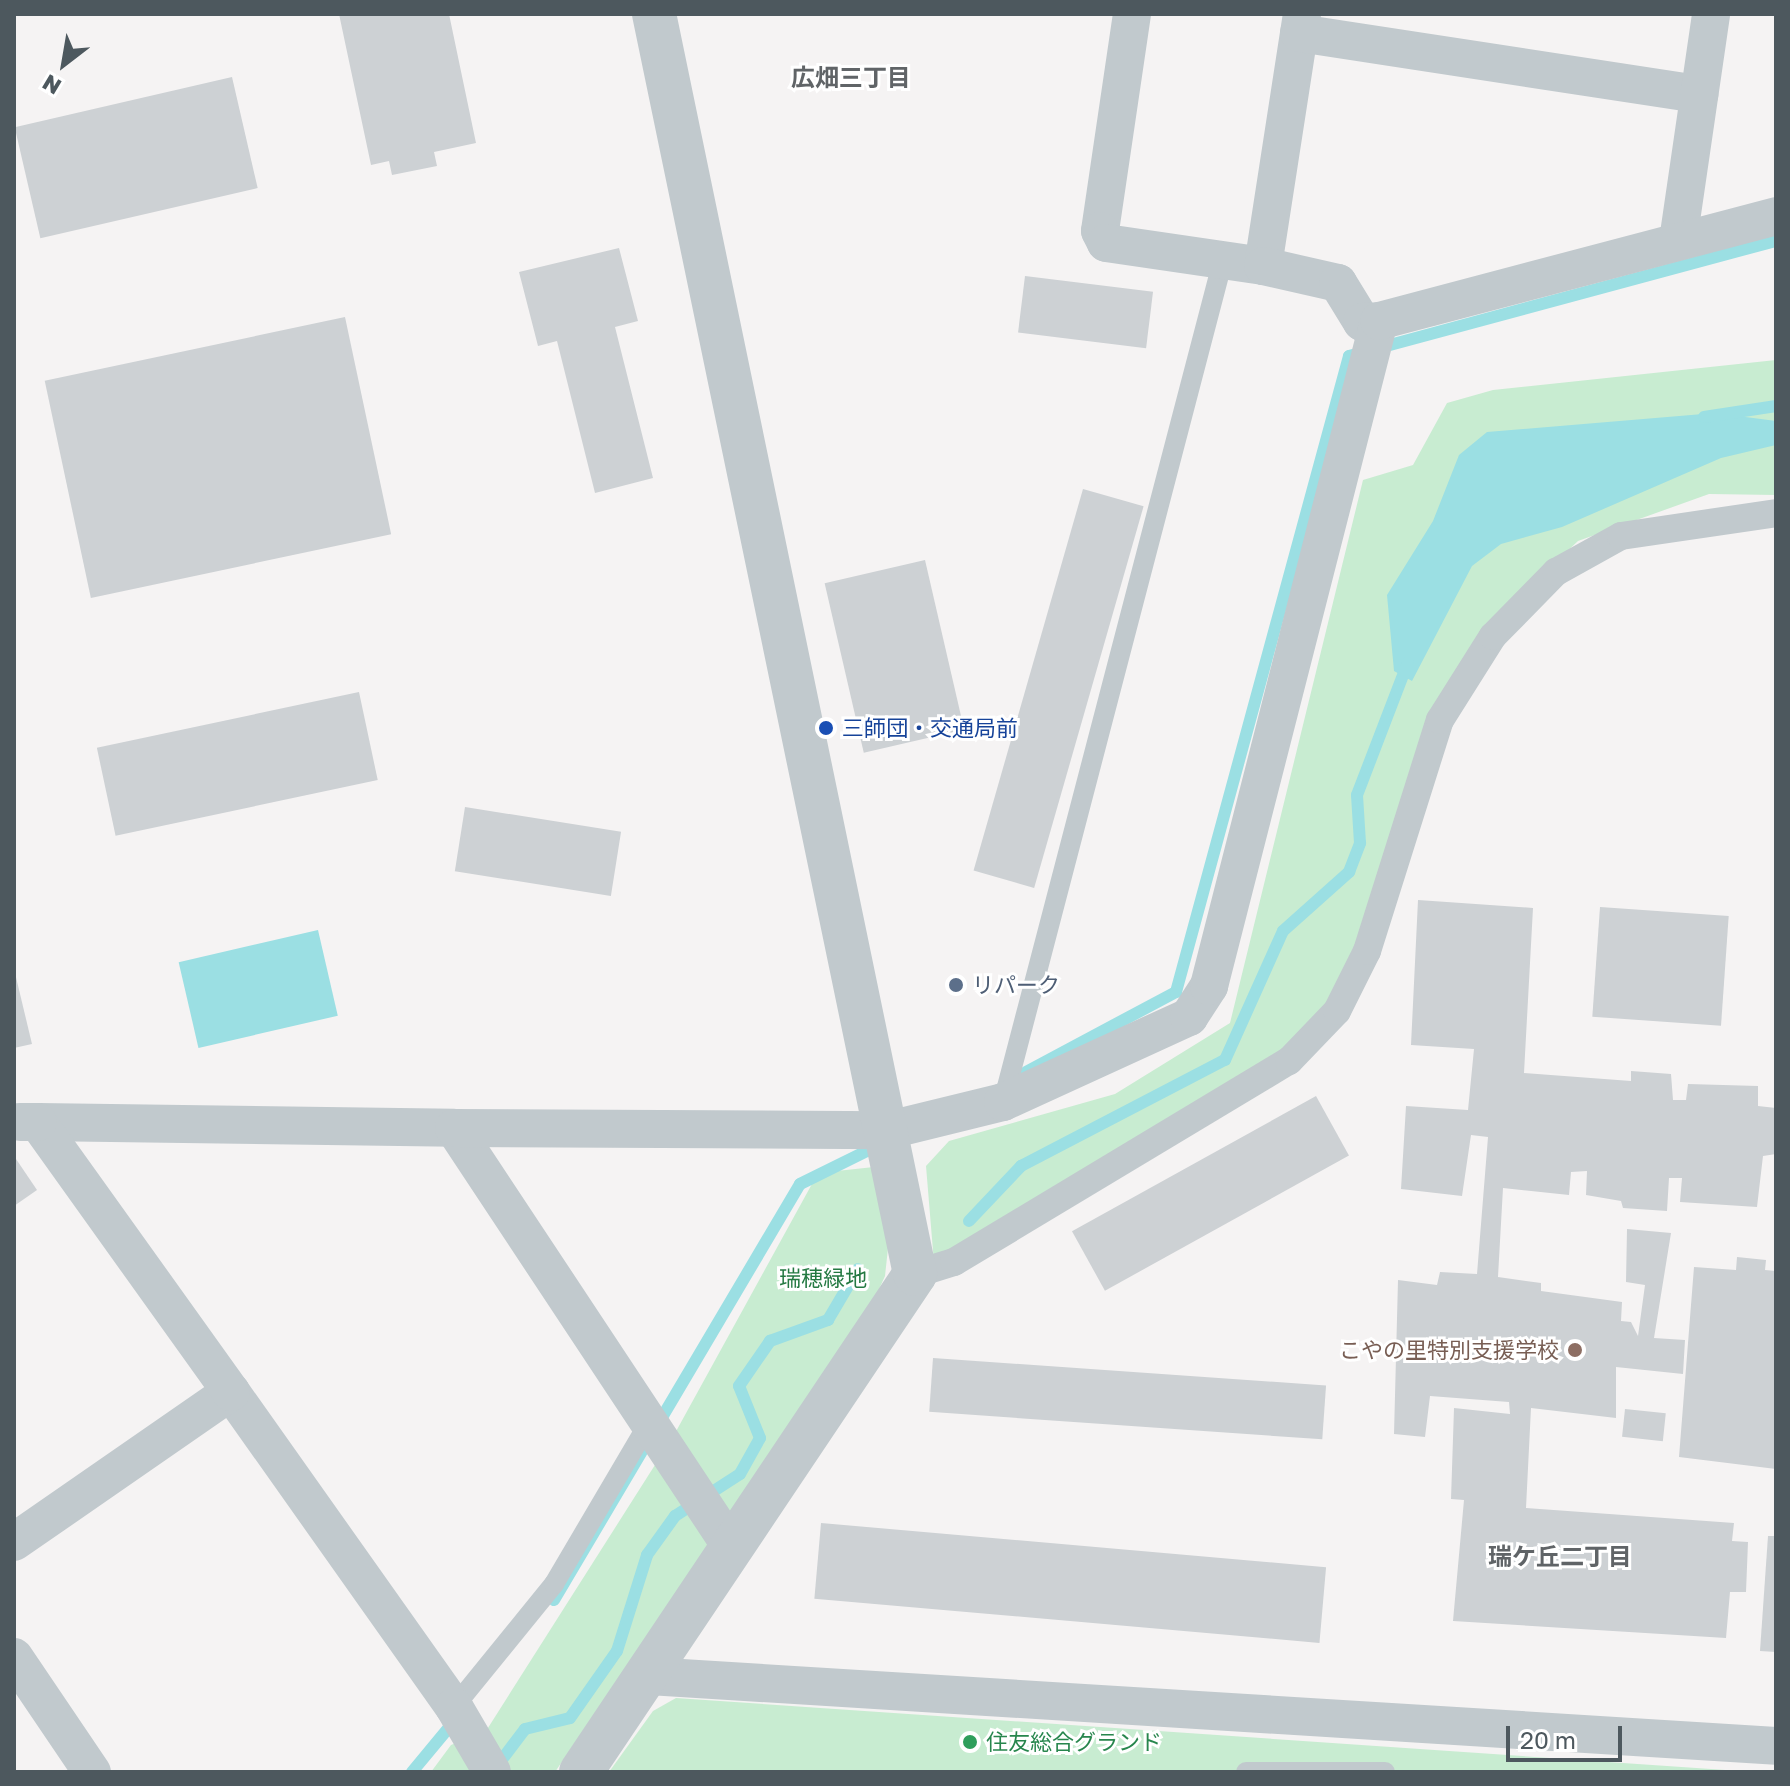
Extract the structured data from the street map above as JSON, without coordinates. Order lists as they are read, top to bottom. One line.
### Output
{"districts":["広畑三丁目","瑞ケ丘二丁目"],"parks":["瑞穂緑地"],"places":["三師団・交通局前","リパーク","こやの里特別支援学校","住友総合グランド"],"scale_bar":"20 m","north":"bottom left"}
